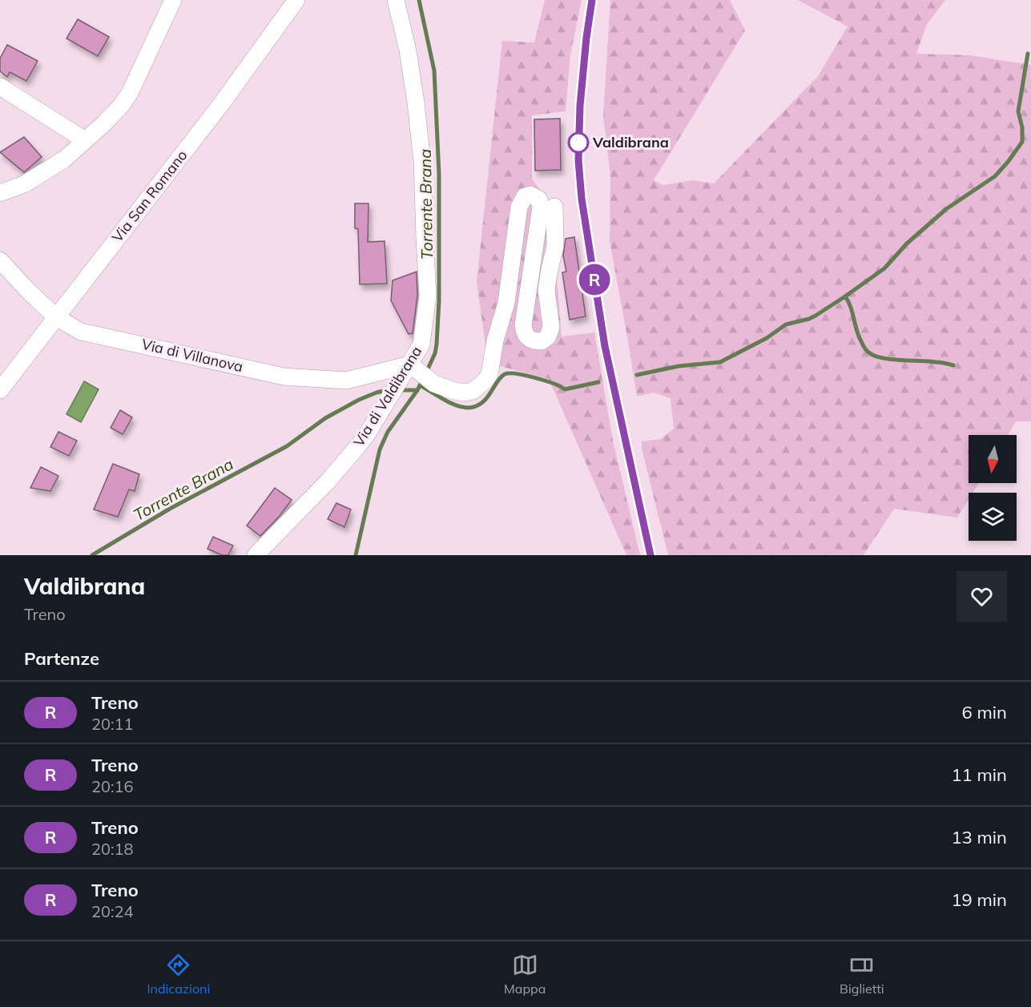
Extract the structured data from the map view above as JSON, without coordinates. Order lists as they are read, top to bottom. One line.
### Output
{"streets":{"street":["Via San Romano","Via di Villanova","Via di Valdibrana"]},"crossings":[["Via San Romano","Via di Villanova"],["Via di Villanova","Via di Valdibrana"]],"water":["Torrente Brana"],"places":["Valdibrana"],"north":"bottom","page":{"on_map":"R","heading":[["Valdibrana","Treno"],"Partenze"],"list":[{"mark":"R","name":"Treno","note":"20:11","value":"6 min"},{"mark":"R","name":"Treno","note":"20:16","value":"11 min"},{"mark":"R","name":"Treno","note":"20:18","value":"13 min"},{"mark":"R","name":"Treno","note":"20:24","value":"19 min"}],"tabs":["Indicazioni","Mappa","Biglietti"]}}
